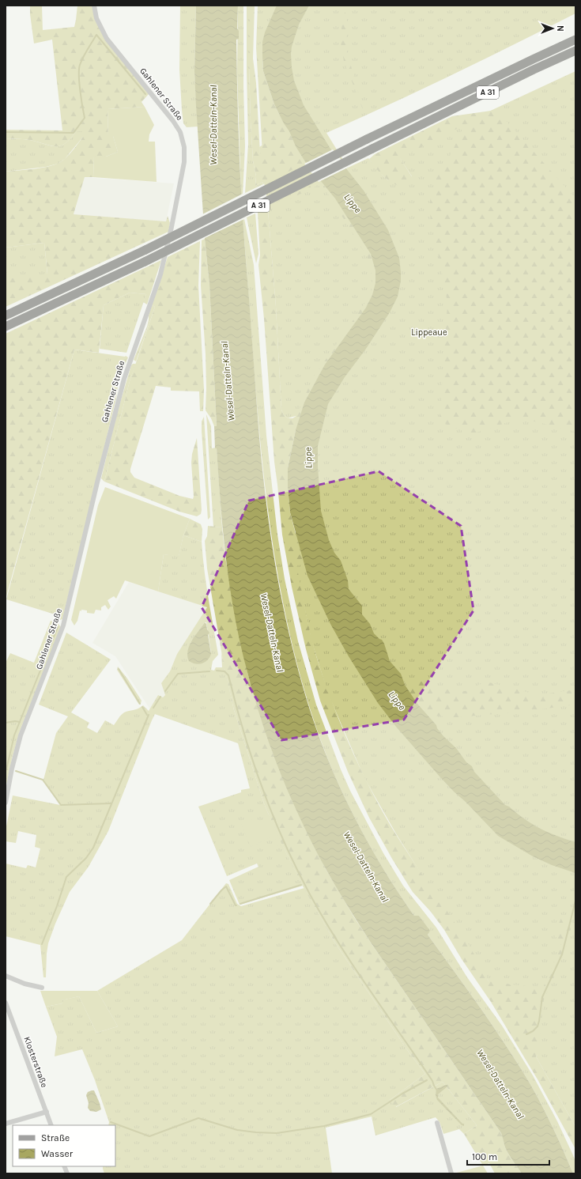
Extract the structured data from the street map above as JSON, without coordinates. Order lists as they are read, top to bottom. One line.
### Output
{"streets":{"highway":["A 31"],"street":["Gahlener Straße","Klosterstraße"]},"water":["Wesel-Datteln-Kanal","Lippe"],"parks":["Lippeaue"],"legend":["Straße","Wasser"],"scale_bar":"100 m","north":"right"}
